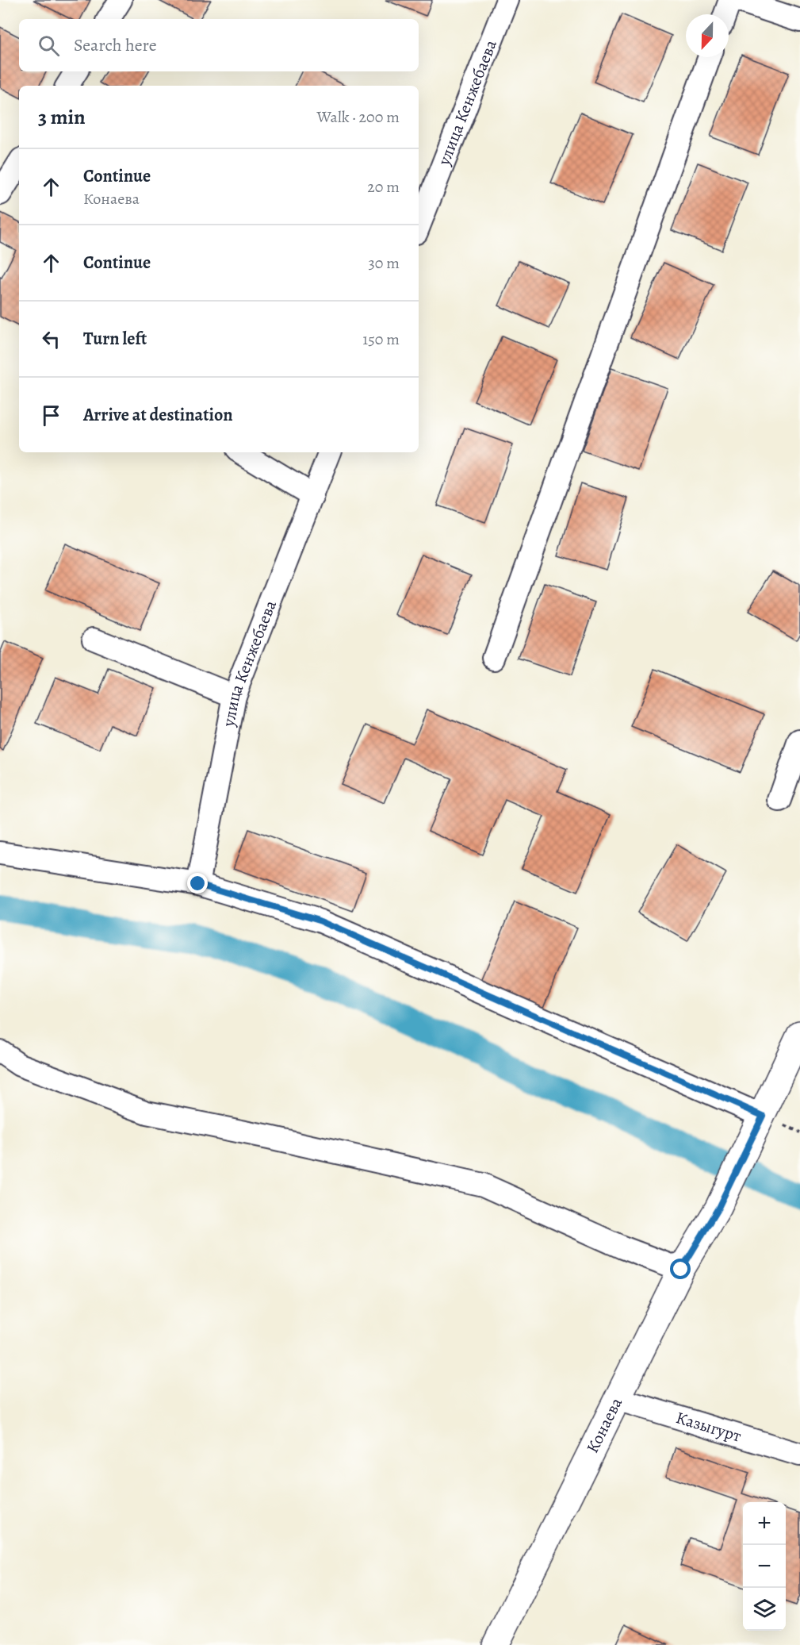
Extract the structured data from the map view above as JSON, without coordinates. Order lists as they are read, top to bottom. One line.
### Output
{"streets":{"main road":["Конаева"],"street":["улица Кенжебаева","Казыгурт"]},"crossings":[["Конаева","Казыгурт"]],"north":"bottom","page":{"search":"Search here","heading":["3 min","Walk · 200 m"],"list":[["Continue","Конаева","20 m"],["Continue","30 m"],["Turn left","150 m"],"Arrive at destination"],"map_buttons":["+","−"]}}
